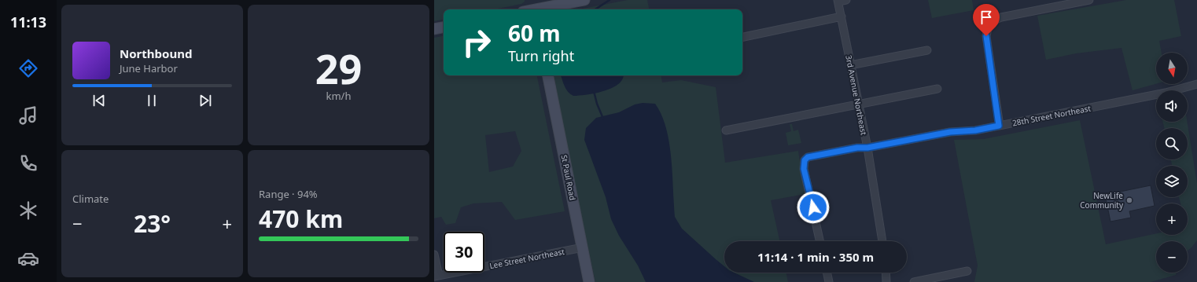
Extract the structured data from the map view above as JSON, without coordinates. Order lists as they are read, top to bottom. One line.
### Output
{"streets":{"street":["3rd Avenue Northeast","28th Street Northeast","St Paul Road","Lee Street Northeast"]},"crossings":[["3rd Avenue Northeast","28th Street Northeast"],["St Paul Road","Lee Street Northeast"]],"places":["NewLife Community"],"north":"bottom","page":{"tabs":"11:13","tile":[["29","km/h"],"Climate",["Range · 94%","470 km"]],"turn":["60 m","Turn right"],"song":["Northbound","June Harbor"],"map_buttons":["+","−"],"heat":["−","23°","+"],"limit":"30","trip":"11:14 · 1 min · 350 m"}}
